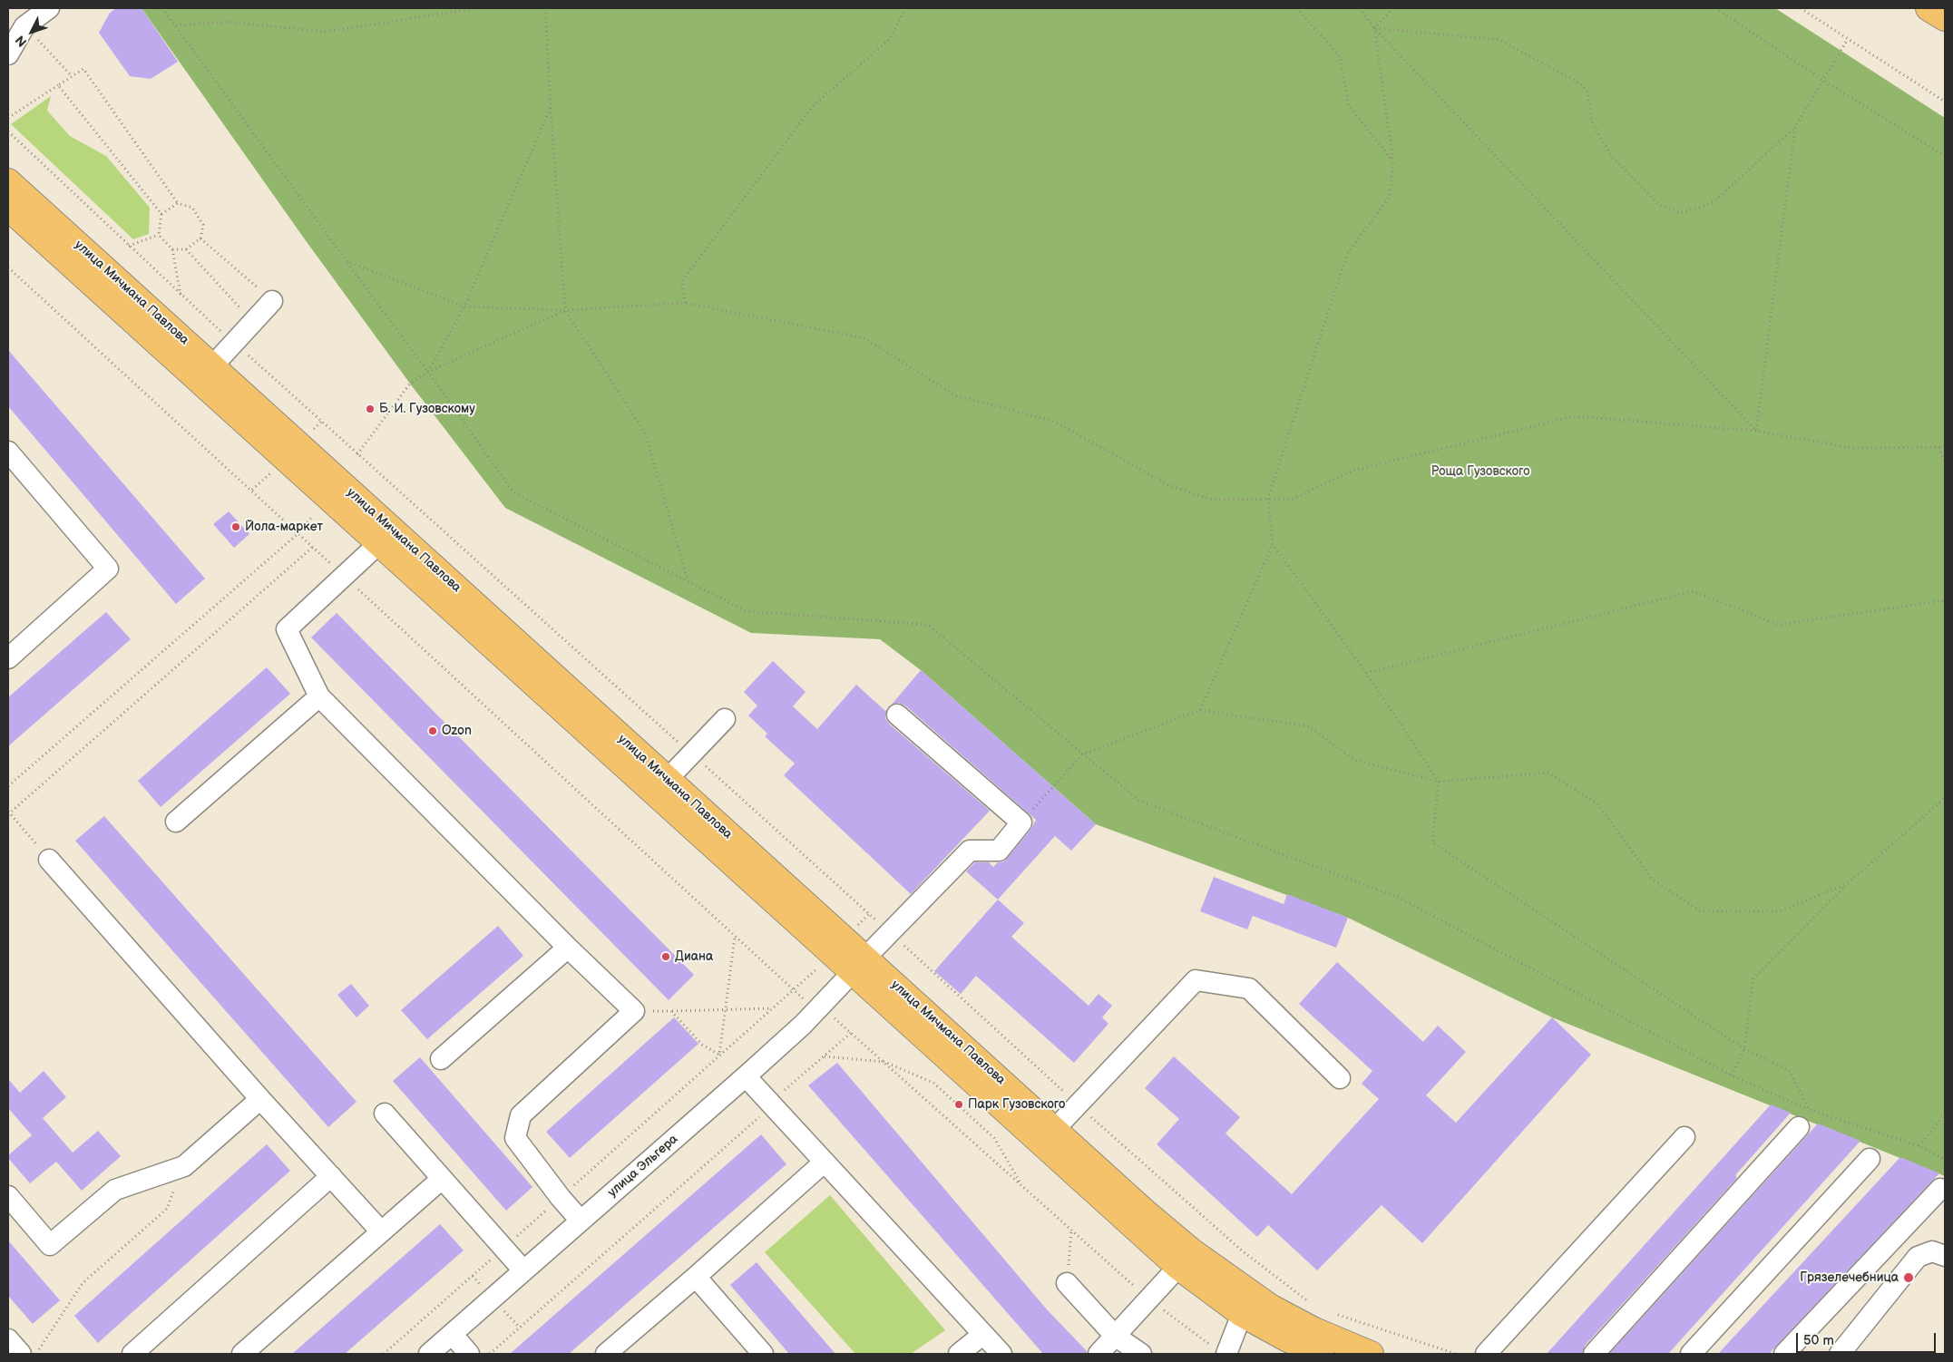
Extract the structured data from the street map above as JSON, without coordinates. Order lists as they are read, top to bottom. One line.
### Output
{"streets":{"main road":["улица Мичмана Павлова"],"street":["улица Эльгера"]},"crossings":[["улица Мичмана Павлова","улица Эльгера"]],"parks":["Роща Гузовского"],"places":["Б. И. Гузовскому","Йола-маркет","Ozon","Диана","Парк Гузовского","Грязелечебница"],"scale_bar":"50 m","north":"bottom left"}
